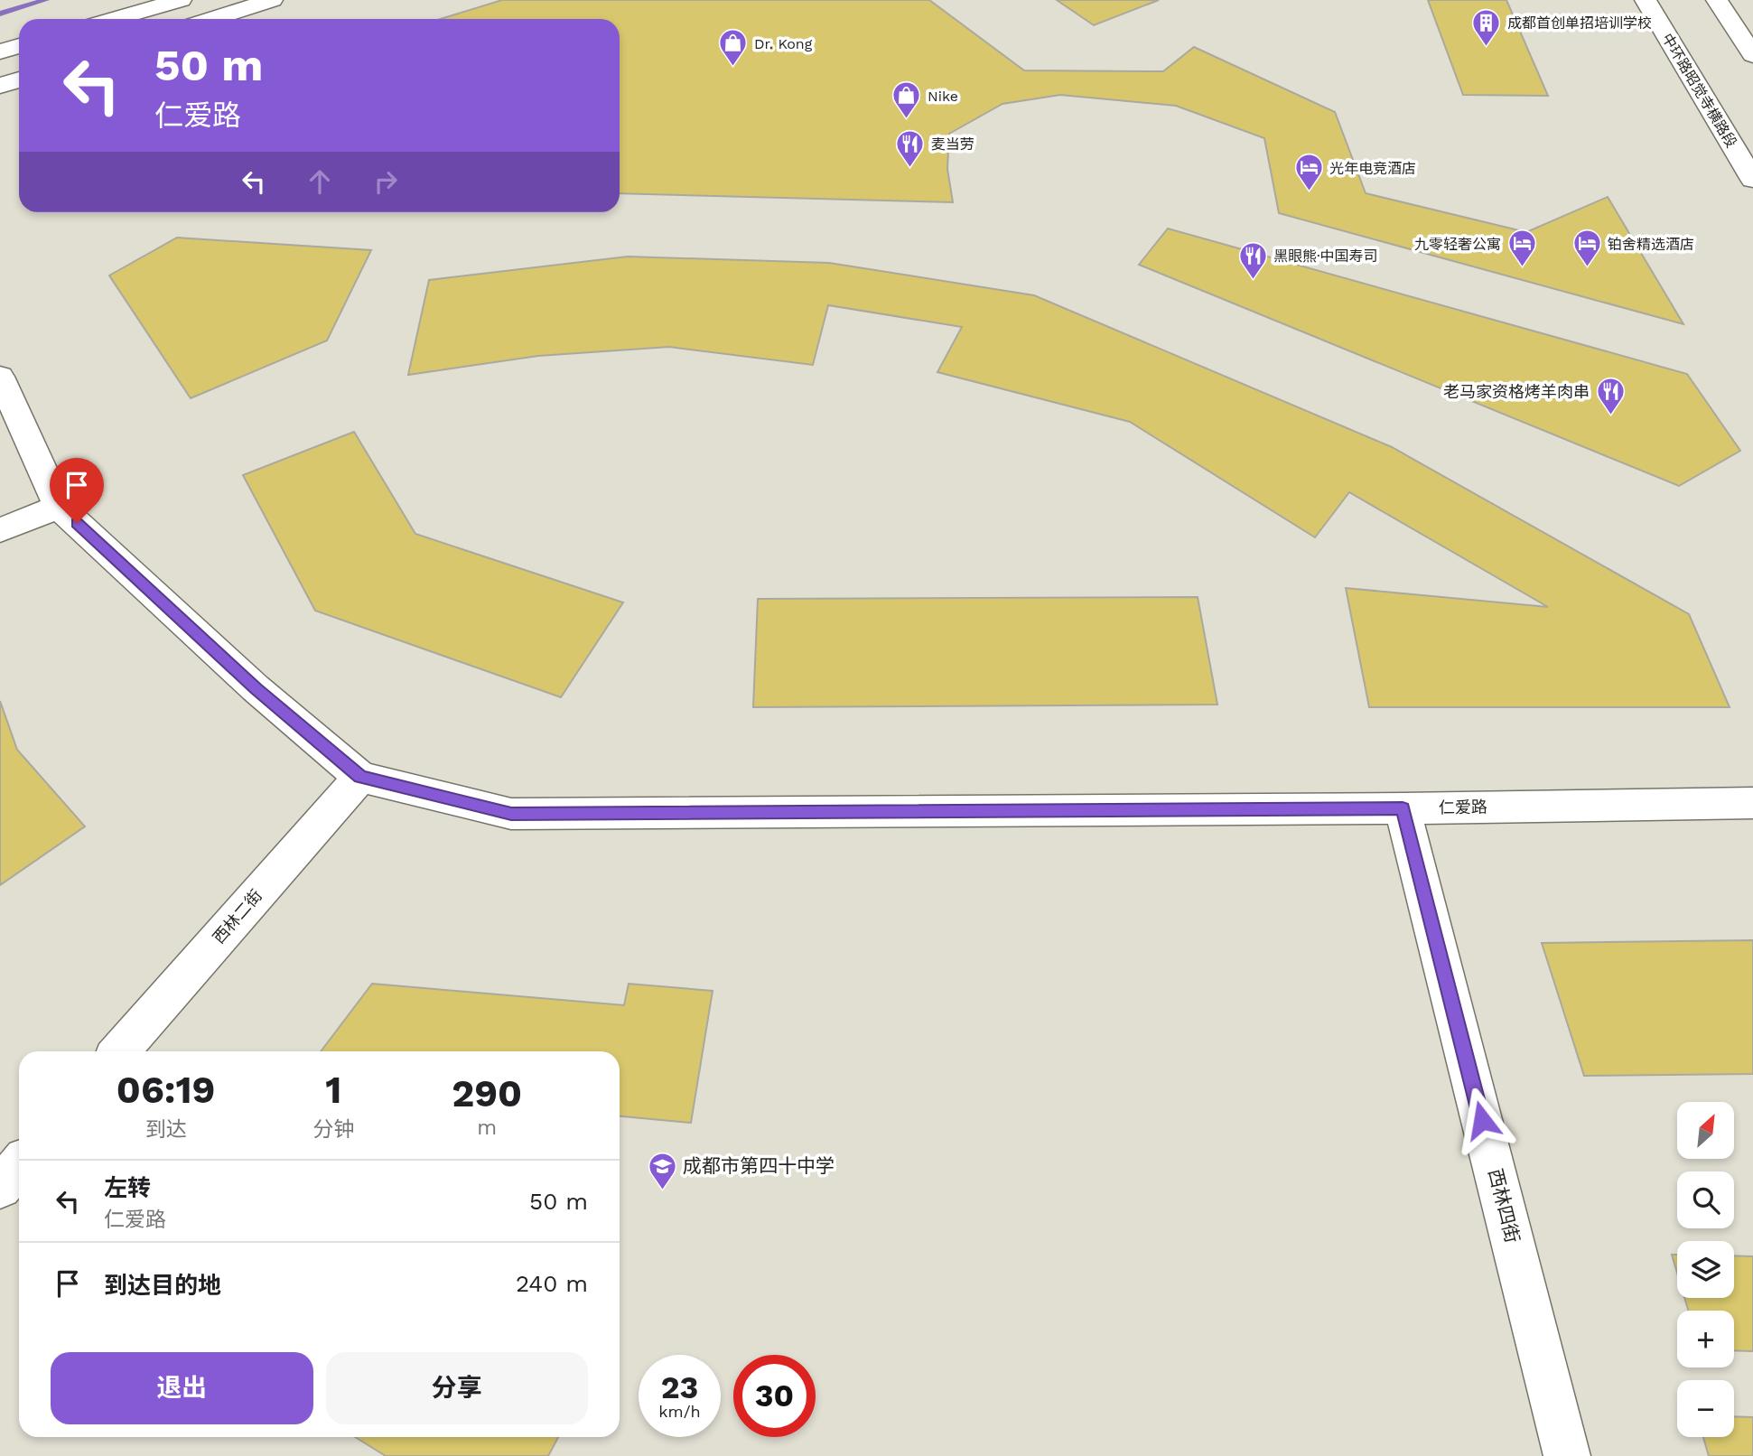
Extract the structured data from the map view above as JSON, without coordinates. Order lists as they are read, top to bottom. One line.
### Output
{"streets":{"street":["中环路昭觉寺横路段","仁爱路","西林二街","西林四街"]},"crossings":[["仁爱路","西林二街"],["仁爱路","西林四街"]],"places":{"building":["成都首创单招培训学校"],"shop":["Dr. Kong","Nike"],"restaurant":["麦当劳","黑眼熊·中国寿司","老马家资格烤羊肉串"],"hotel":["光年电竞酒店","九零轻奢公寓","铂舍精选酒店"],"school or university":["成都市第四十中学"]},"north":"top right","page":{"turn":["50 m","仁爱路"],"eta":["06:19","到达","1","分钟","290","m"],"map_buttons":["+","−"],"list":[{"name":"左转","note":"仁爱路","value":"50 m"},{"name":"到达目的地","value":"240 m"}],"buttons":["退出","分享"],"speed":"23 km/h","limit":"30"}}
